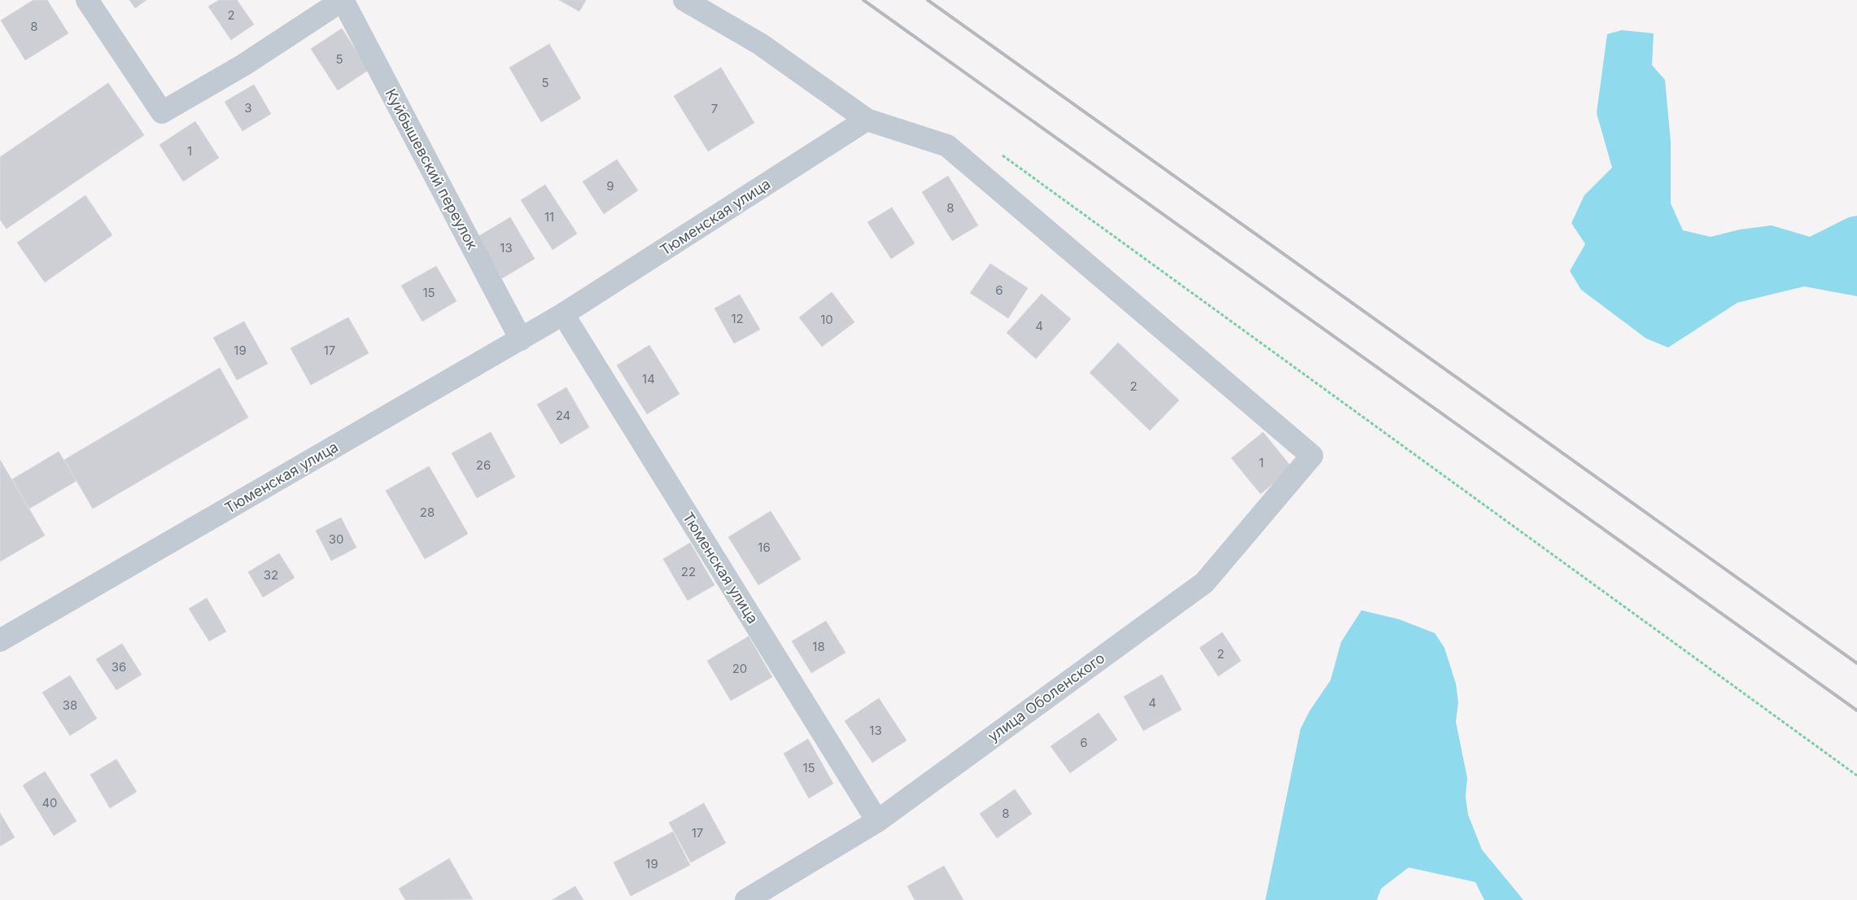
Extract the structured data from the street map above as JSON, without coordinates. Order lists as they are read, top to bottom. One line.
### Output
{"streets":{"street":["Куйбышевский переулок","Тюменская улица","улица Оболенского"]},"crossings":[["Куйбышевский переулок","Тюменская улица"],["Тюменская улица","улица Оболенского"]],"house_numbers":["2","8","5","5","3","7","1","9","8","11","13","6","15","12","10","4","19","17","14","2","24","1","26","28","30","16","22","32","18","2","36","20","4","38","13","6","15","40","8","17","19"]}
